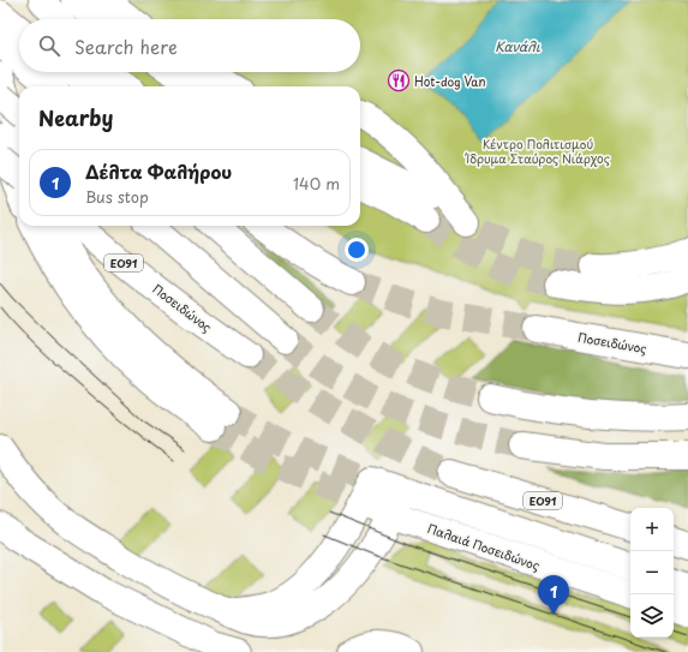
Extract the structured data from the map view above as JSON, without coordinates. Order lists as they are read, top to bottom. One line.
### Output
{"streets":{"main road":["ΕΟ91","Ποσειδώνος","Παλαιά Ποσειδώνος"]},"water":["Κανάλι"],"parks":["Κέντρο Πολιτισμού Ίδρυμα Σταύρος Νιάρχος"],"places":{"restaurant":["Hot-dog Van"]},"page":{"search":"Search here","heading":"Nearby","list":[{"mark":"1","name":"Δέλτα Φαλήρου","note":"Bus stop","value":"140 m"}],"map_buttons":["+","−"],"pins":"1"}}
